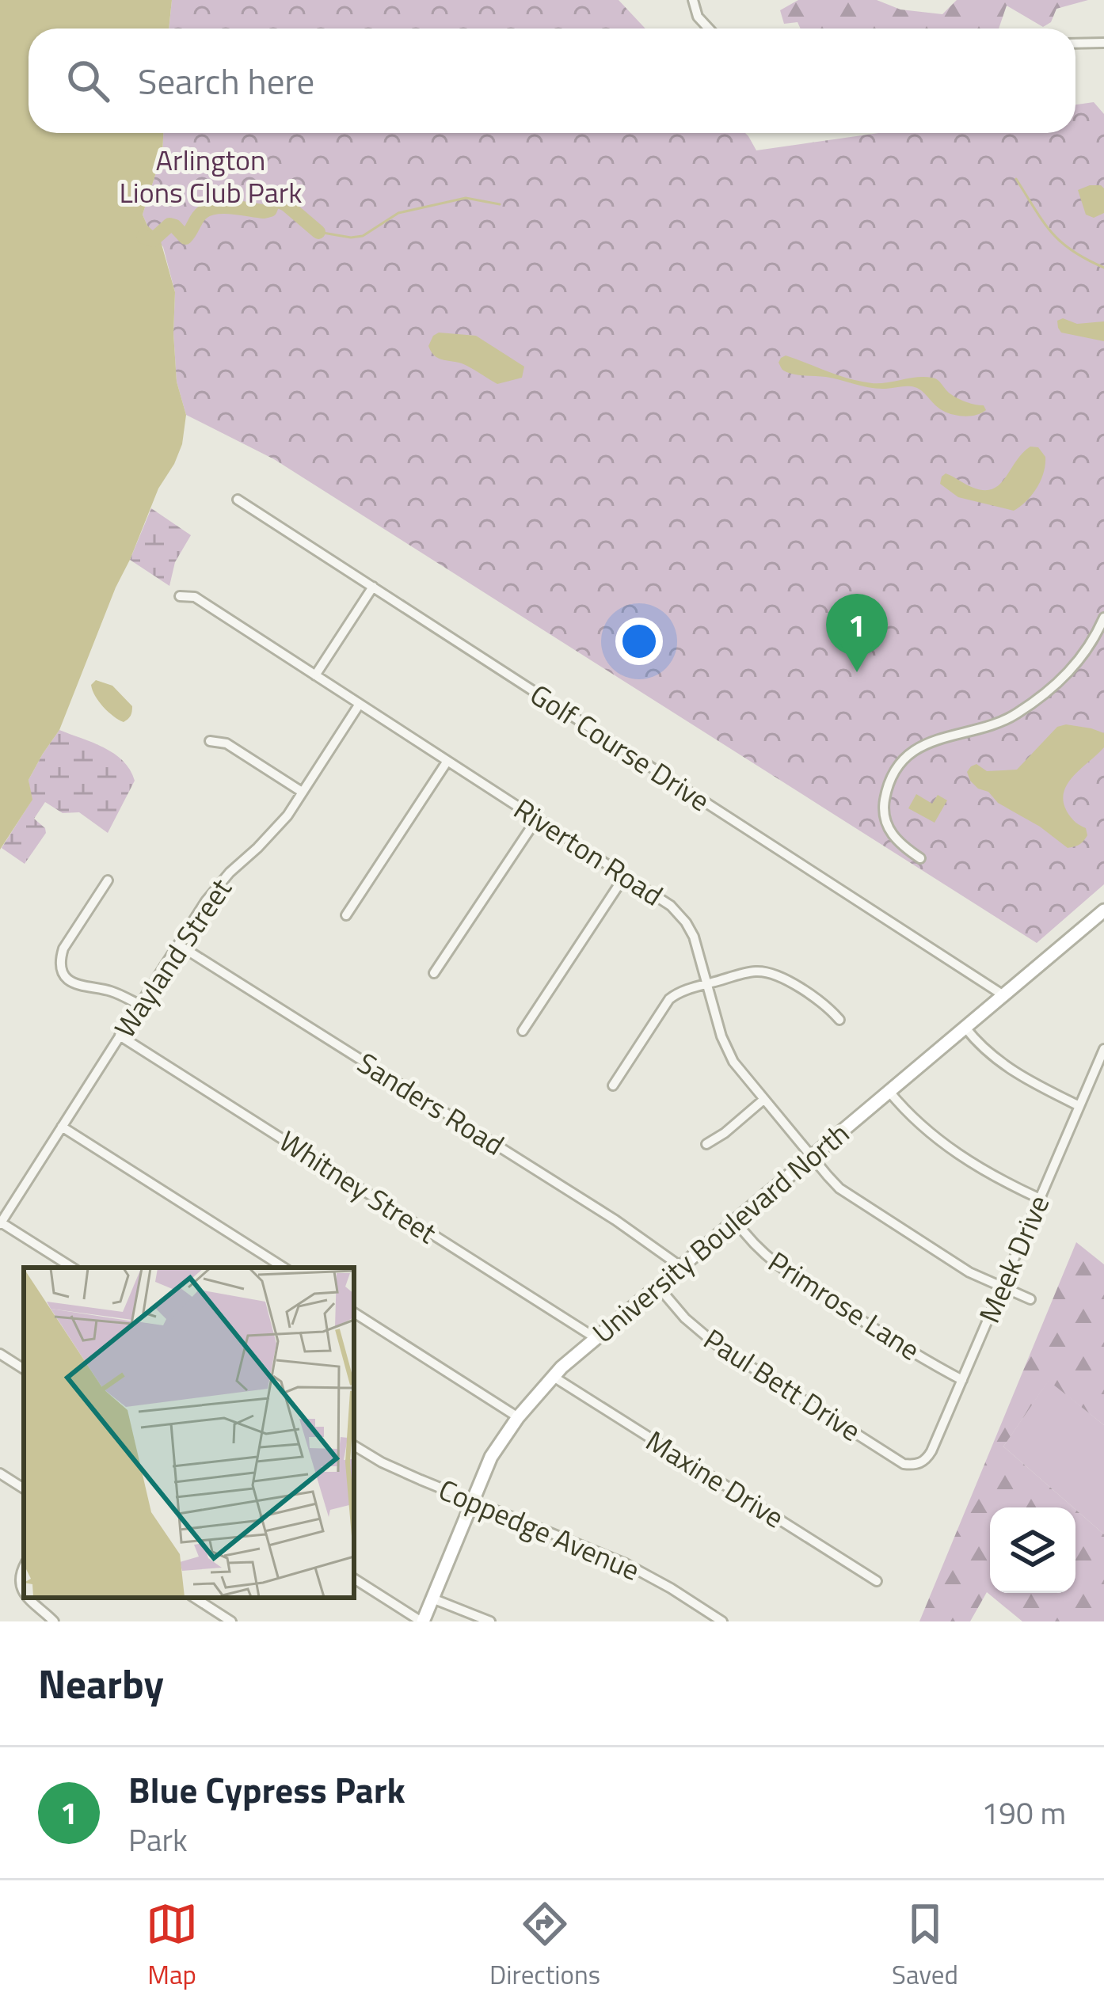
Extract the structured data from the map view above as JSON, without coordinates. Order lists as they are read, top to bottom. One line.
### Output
{"streets":{"street":["Golf Course Drive","Riverton Road","Wayland Street","Sanders Road","Whitney Street","University Boulevard North","Meek Drive","Primrose Lane","Paul Bett Drive","Maxine Drive","Coppedge Avenue"]},"crossings":[["Golf Course Drive","University Boulevard North"],["Riverton Road","Wayland Street"],["Riverton Road","University Boulevard North"],["Riverton Road","Meek Drive"],["Wayland Street","Sanders Road"],["Wayland Street","Whitney Street"],["Sanders Road","University Boulevard North"],["Whitney Street","University Boulevard North"],["University Boulevard North","Primrose Lane"],["University Boulevard North","Paul Bett Drive"],["University Boulevard North","Maxine Drive"],["University Boulevard North","Coppedge Avenue"],["Meek Drive","Primrose Lane"],["Meek Drive","Paul Bett Drive"]],"parks":["Arlington Lions Club Park"],"page":{"search":"Search here","pins":"1","heading":"Nearby","list":[{"mark":"1","name":"Blue Cypress Park","note":"Park","value":"190 m"}],"nav":["Map","Directions","Saved"]}}
